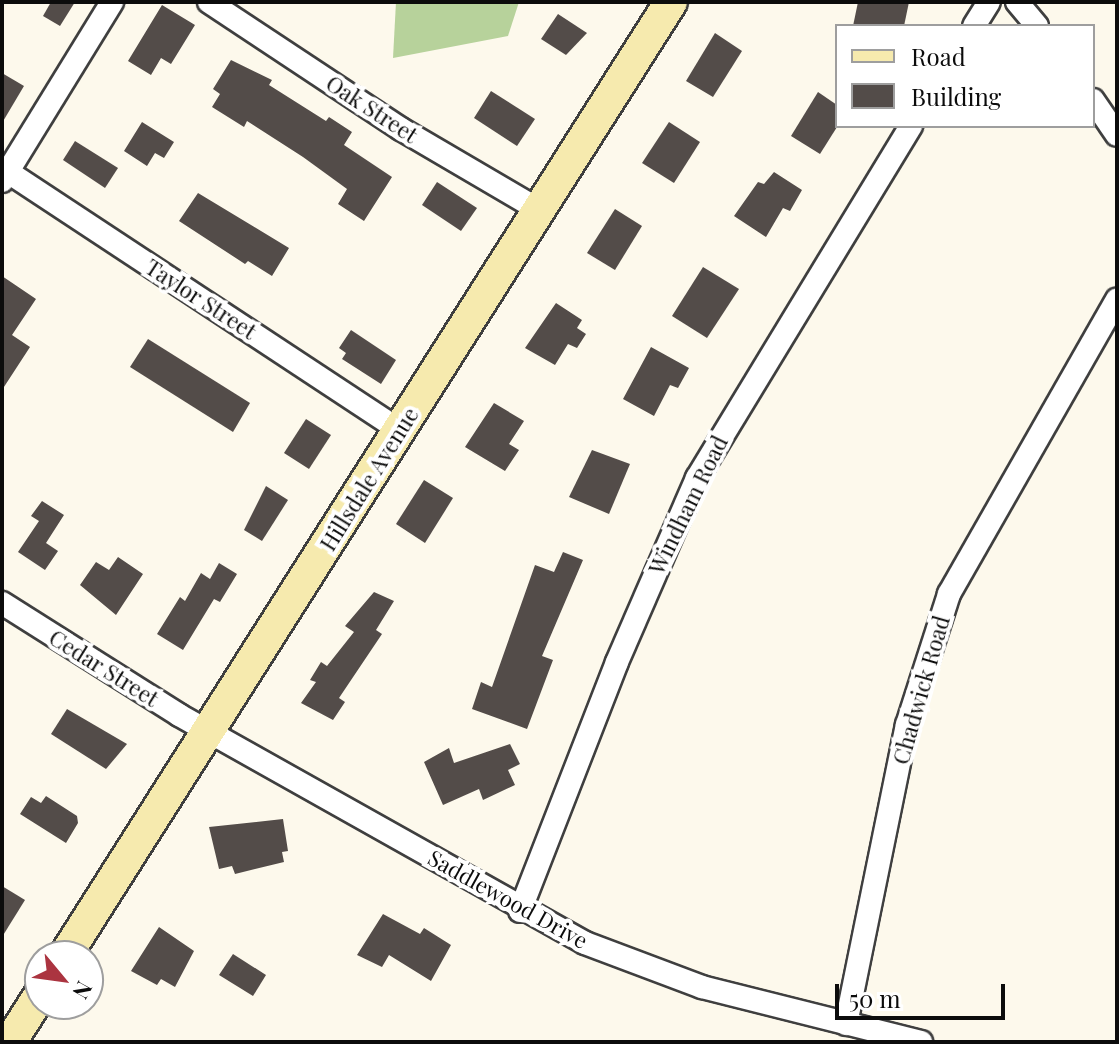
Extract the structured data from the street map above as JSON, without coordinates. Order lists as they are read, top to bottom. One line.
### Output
{"streets":{"street":["Oak Street","Taylor Street","Hillsdale Avenue","Windham Road","Cedar Street","Chadwick Road","Saddlewood Drive"]},"crossings":[["Oak Street","Hillsdale Avenue"],["Taylor Street","Hillsdale Avenue"],["Hillsdale Avenue","Cedar Street"],["Hillsdale Avenue","Saddlewood Drive"],["Windham Road","Saddlewood Drive"],["Cedar Street","Saddlewood Drive"],["Chadwick Road","Saddlewood Drive"]],"legend":["Road","Building"],"scale_bar":"50 m","north":"bottom right"}
